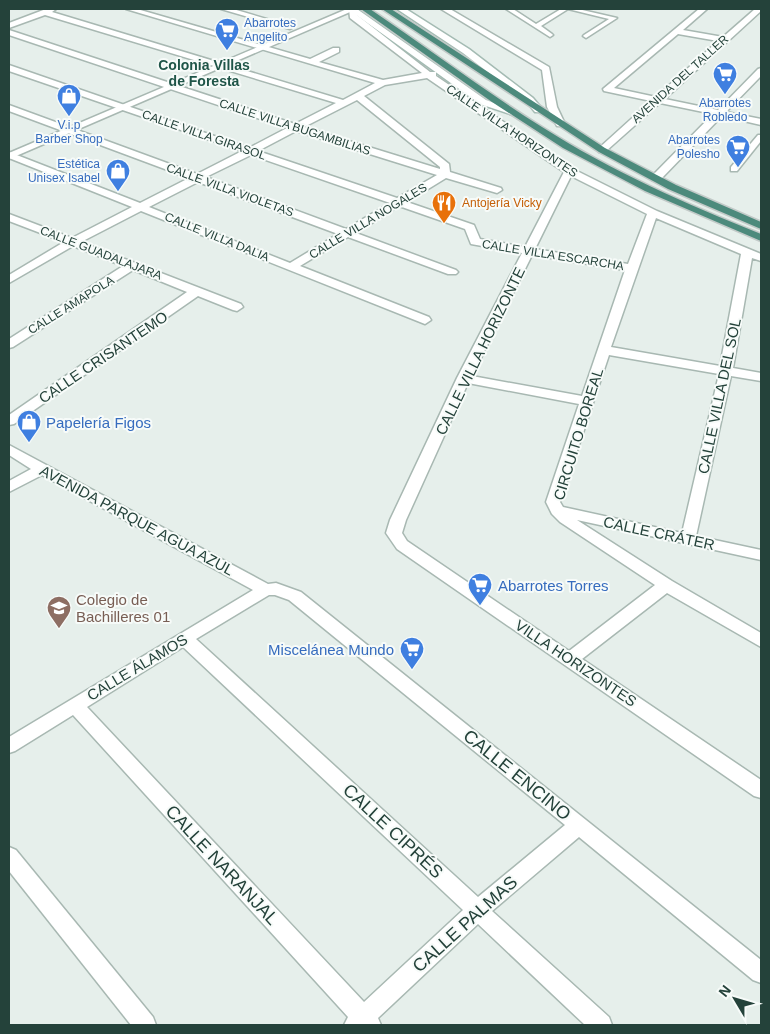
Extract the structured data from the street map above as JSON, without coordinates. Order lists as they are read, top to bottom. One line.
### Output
{"streets":{"street":["AVENIDA DEL TALLER","CALLE VILLA BUGAMBILIAS","CALLE VILLA HORIZONTES","CALLE VILLA GIRASOL","CALLE VILLA VIOLETAS","CALLE VILLA NOGALES","CALLE VILLA DALIA","CALLE GUADALAJARA","CALLE VILLA ESCARCHA","CALLE AMAPOLA","CALLE VILLA HORIZONTE","CALLE CRISANTEMO","CALLE VILLA DEL SOL","CIRCUITO BOREAL","AVENIDA PARQUE AGUA AZUL","CALLE CRÁTER","VILLA HORIZONTES","CALLE ÁLAMOS","CALLE ENCINO","CALLE CIPRÉS","CALLE NARANJAL","CALLE PALMAS"]},"crossings":[["CALLE VILLA BUGAMBILIAS","CALLE VILLA NOGALES"],["CALLE VILLA HORIZONTES","CALLE VILLA HORIZONTE"],["CALLE VILLA HORIZONTES","CALLE VILLA DEL SOL"],["CALLE VILLA HORIZONTES","CIRCUITO BOREAL"],["CALLE VILLA GIRASOL","CALLE VILLA NOGALES"],["CALLE VILLA GIRASOL","CALLE VILLA ESCARCHA"],["CALLE VILLA VIOLETAS","CALLE VILLA NOGALES"],["CALLE VILLA NOGALES","CALLE VILLA DALIA"],["CALLE VILLA NOGALES","CALLE VILLA ESCARCHA"],["CALLE GUADALAJARA","CALLE AMAPOLA"],["CALLE GUADALAJARA","CALLE CRISANTEMO"],["CALLE VILLA ESCARCHA","CALLE VILLA HORIZONTE"],["CALLE VILLA ESCARCHA","CIRCUITO BOREAL"],["CALLE VILLA HORIZONTE","VILLA HORIZONTES"],["CALLE VILLA DEL SOL","CALLE CRÁTER"],["CIRCUITO BOREAL","CALLE CRÁTER"],["AVENIDA PARQUE AGUA AZUL","CALLE ÁLAMOS"],["AVENIDA PARQUE AGUA AZUL","CALLE ENCINO"],["CALLE ÁLAMOS","CALLE ENCINO"],["CALLE ÁLAMOS","CALLE CIPRÉS"],["CALLE ÁLAMOS","CALLE NARANJAL"],["CALLE ENCINO","CALLE PALMAS"],["CALLE CIPRÉS","CALLE PALMAS"],["CALLE NARANJAL","CALLE PALMAS"]],"districts":["Colonia Villas de Foresta"],"places":{"supermarket":["Abarrotes Angelito","Abarrotes Robledo","Abarrotes Polesho","Abarrotes Torres","Miscelánea Mundo"],"shop":["V.i.p Barber Shop","Estética Unisex Isabel","Papelería Figos"],"restaurant":["Antojería Vicky"],"school or university":["Colegio de Bachilleres 01"]},"north":"top left"}
